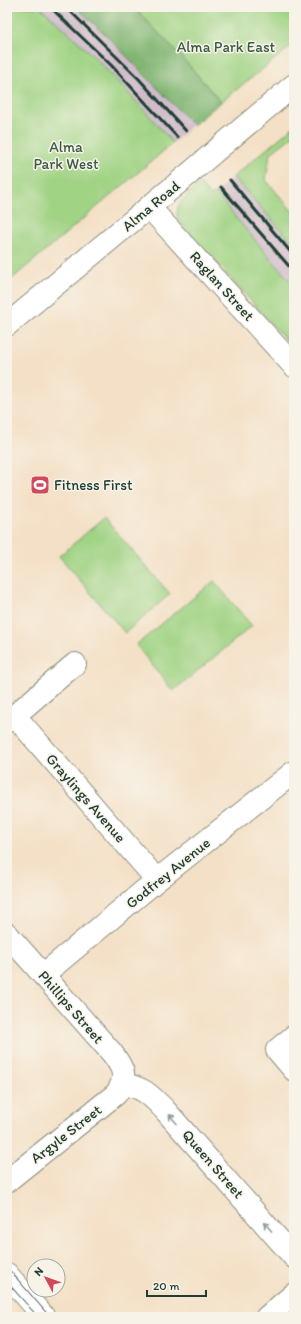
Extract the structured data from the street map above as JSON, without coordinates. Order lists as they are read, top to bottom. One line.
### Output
{"streets":{"street":["Alma Road","Raglan Street","Graylings Avenue","Godfrey Avenue","Phillips Street","Argyle Street","Queen Street"]},"crossings":[["Alma Road","Raglan Street"],["Graylings Avenue","Godfrey Avenue"],["Godfrey Avenue","Phillips Street"],["Phillips Street","Argyle Street"],["Phillips Street","Queen Street"],["Argyle Street","Queen Street"]],"one_way":["Queen Street"],"parks":["Alma Park East","Alma Park West"],"places":{"sports":["Fitness First"]},"scale_bar":"20 m","north":"top left"}
